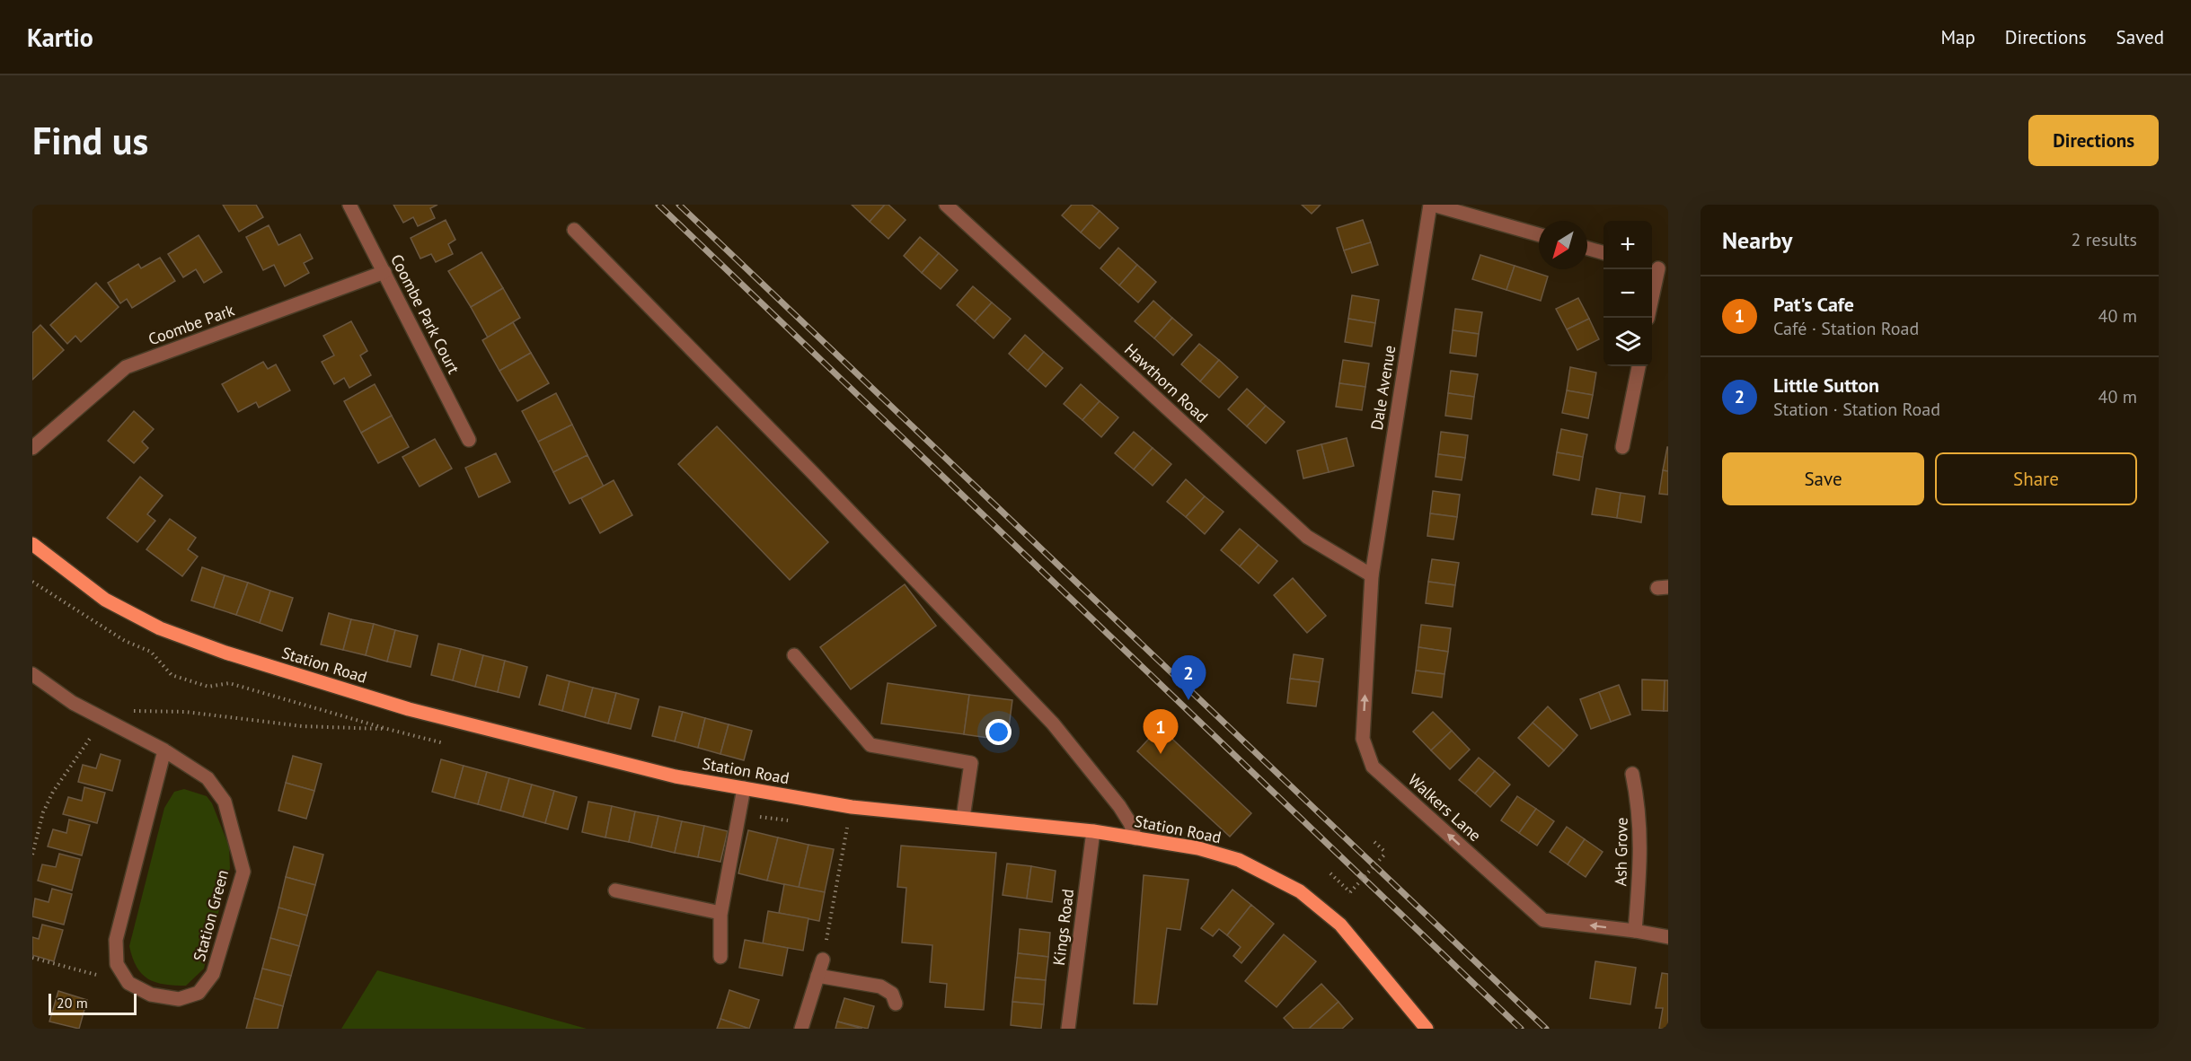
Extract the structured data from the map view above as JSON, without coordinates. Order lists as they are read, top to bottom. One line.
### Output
{"streets":{"main road":["Station Road"],"street":["Coombe Park Court","Coombe Park","Hawthorn Road","Dale Avenue","Walkers Lane","Ash Grove","Station Green","Kings Road"]},"crossings":[["Coombe Park Court","Coombe Park"],["Hawthorn Road","Dale Avenue"],["Hawthorn Road","Walkers Lane"],["Dale Avenue","Walkers Lane"],["Station Road","Kings Road"],["Walkers Lane","Ash Grove"]],"one_way":["Walkers Lane"],"scale_bar":"20 m","north":"bottom left","page":{"header":"Kartio","nav":["Map","Directions","Saved"],"buttons":["Directions",["Save","Share"]],"title":"Find us","heading":["Nearby","2 results"],"map_buttons":["+","−"],"list":[{"mark":"1","name":"Pat's Cafe","note":"Café · Station Road","value":"40 m"},{"mark":"2","name":"Little Sutton","note":"Station · Station Road","value":"40 m"}],"pins":["2","1"],"scale":"20 m"}}
